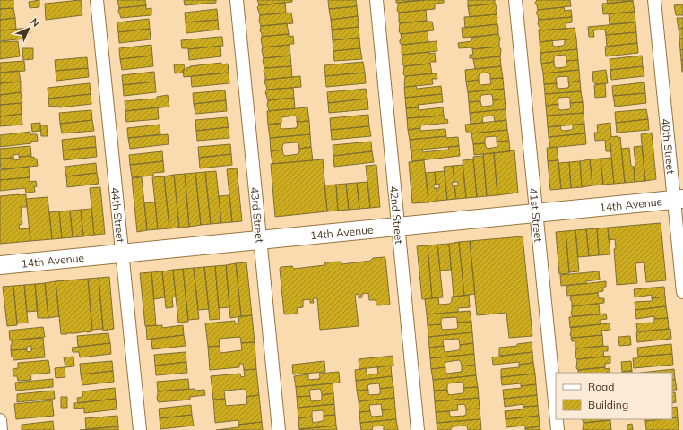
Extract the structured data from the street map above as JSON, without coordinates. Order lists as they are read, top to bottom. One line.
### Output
{"streets":{"main road":["14th Avenue"],"street":["40th Street","44th Street","43rd Street","42nd Street","41st Street"]},"crossings":[["40th Street","14th Avenue"],["14th Avenue","44th Street"],["14th Avenue","43rd Street"],["14th Avenue","42nd Street"],["14th Avenue","41st Street"]],"legend":["Road","Building"],"north":"top right"}
